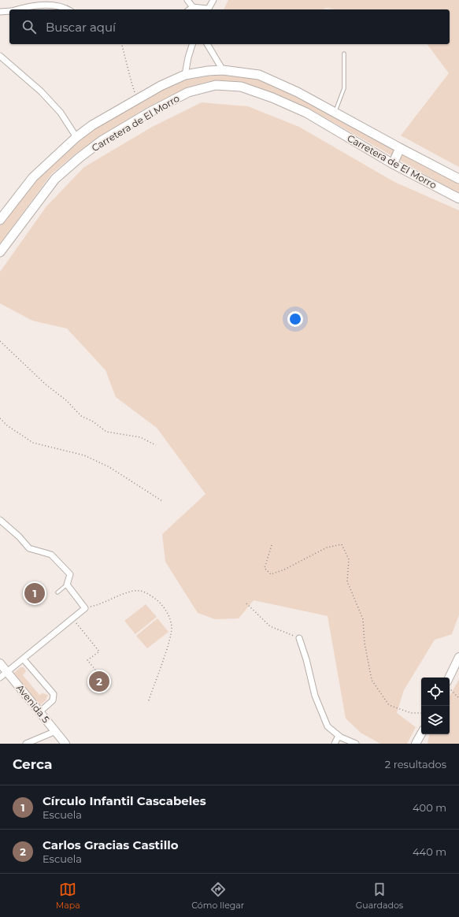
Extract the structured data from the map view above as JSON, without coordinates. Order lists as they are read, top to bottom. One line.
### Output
{"streets":{"main road":["Carretera de El Morro"],"street":["Avenida 5"]},"page":{"search":"Buscar aquí","pins":["1","2"],"heading":["Cerca","2 resultados"],"list":[{"mark":"1","name":"Círculo Infantil Cascabeles","note":"Escuela","value":"400 m"},{"mark":"2","name":"Carlos Gracias Castillo","note":"Escuela","value":"440 m"}],"nav":["Mapa","Cómo llegar","Guardados"]}}
